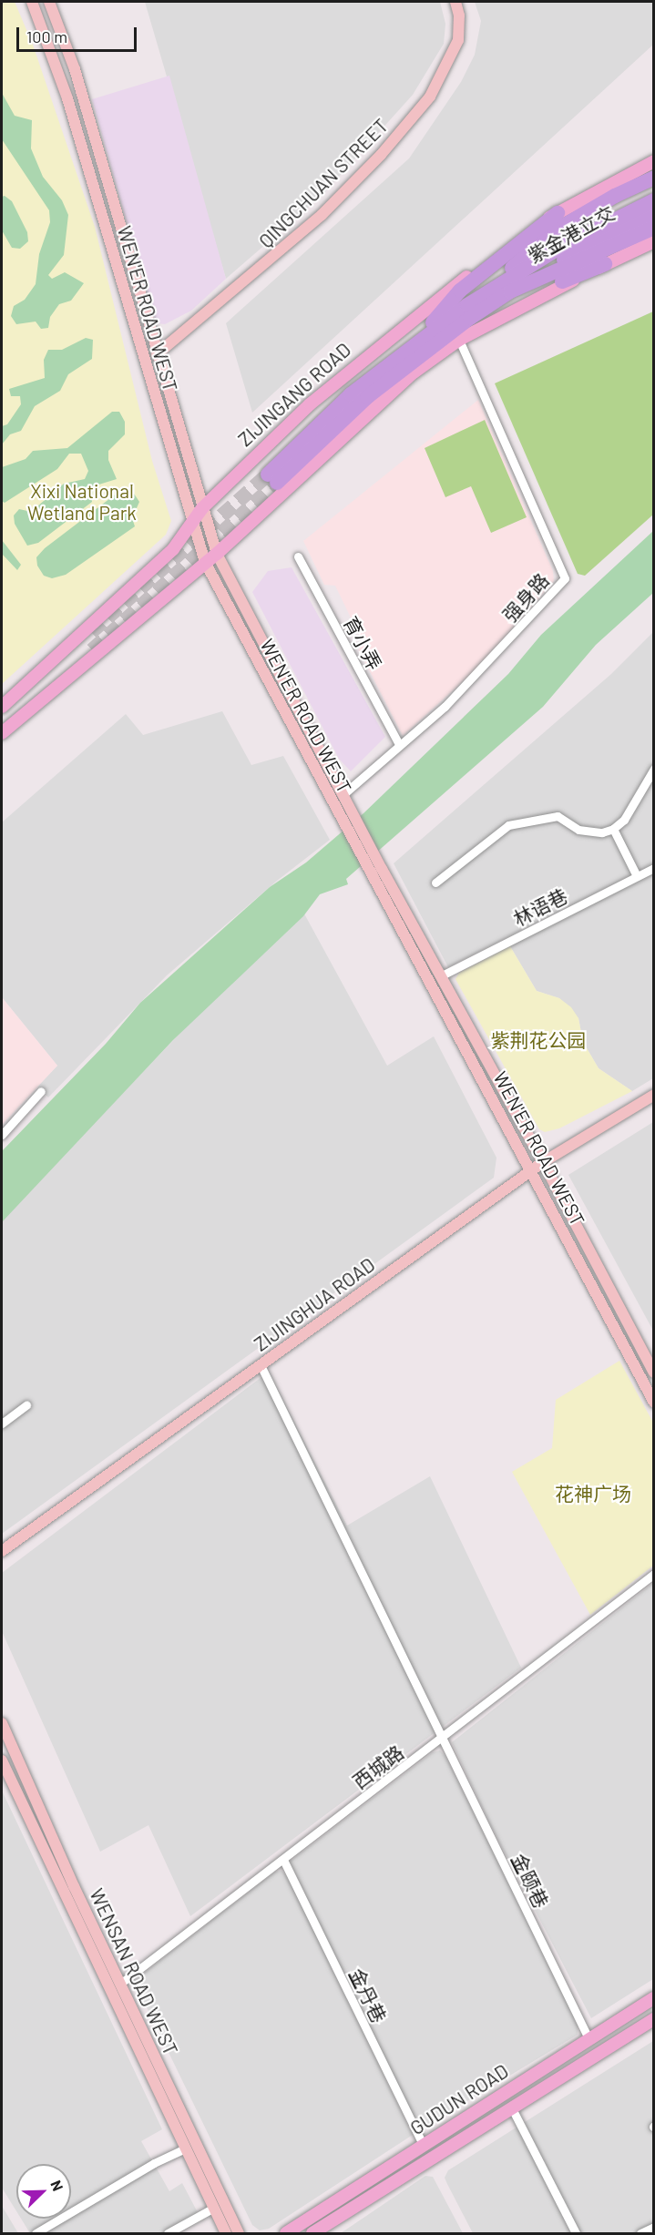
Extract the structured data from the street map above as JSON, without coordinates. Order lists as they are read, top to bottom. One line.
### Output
{"streets":{"highway":["紫金港立交","ZIJINGANG ROAD"],"main road":["QINGCHUAN STREET","WEN'ER ROAD WEST","ZIJINGHUA ROAD","WENSAN ROAD WEST","GUDUN ROAD"],"street":["强身路","育小弄","林语巷","西城路","金颐巷","金丹巷"]},"crossings":[["QINGCHUAN STREET","WEN'ER ROAD WEST"],["WEN'ER ROAD WEST","ZIJINGANG ROAD"],["WEN'ER ROAD WEST","强身路"],["WEN'ER ROAD WEST","林语巷"],["WEN'ER ROAD WEST","ZIJINGHUA ROAD"],["强身路","育小弄"],["ZIJINGHUA ROAD","金颐巷"],["西城路","金颐巷"],["西城路","WENSAN ROAD WEST"],["西城路","金丹巷"],["金颐巷","GUDUN ROAD"],["金丹巷","GUDUN ROAD"]],"parks":["Xixi National Wetland Park","紫荆花公园","花神广场"],"scale_bar":"100 m","north":"top right"}
